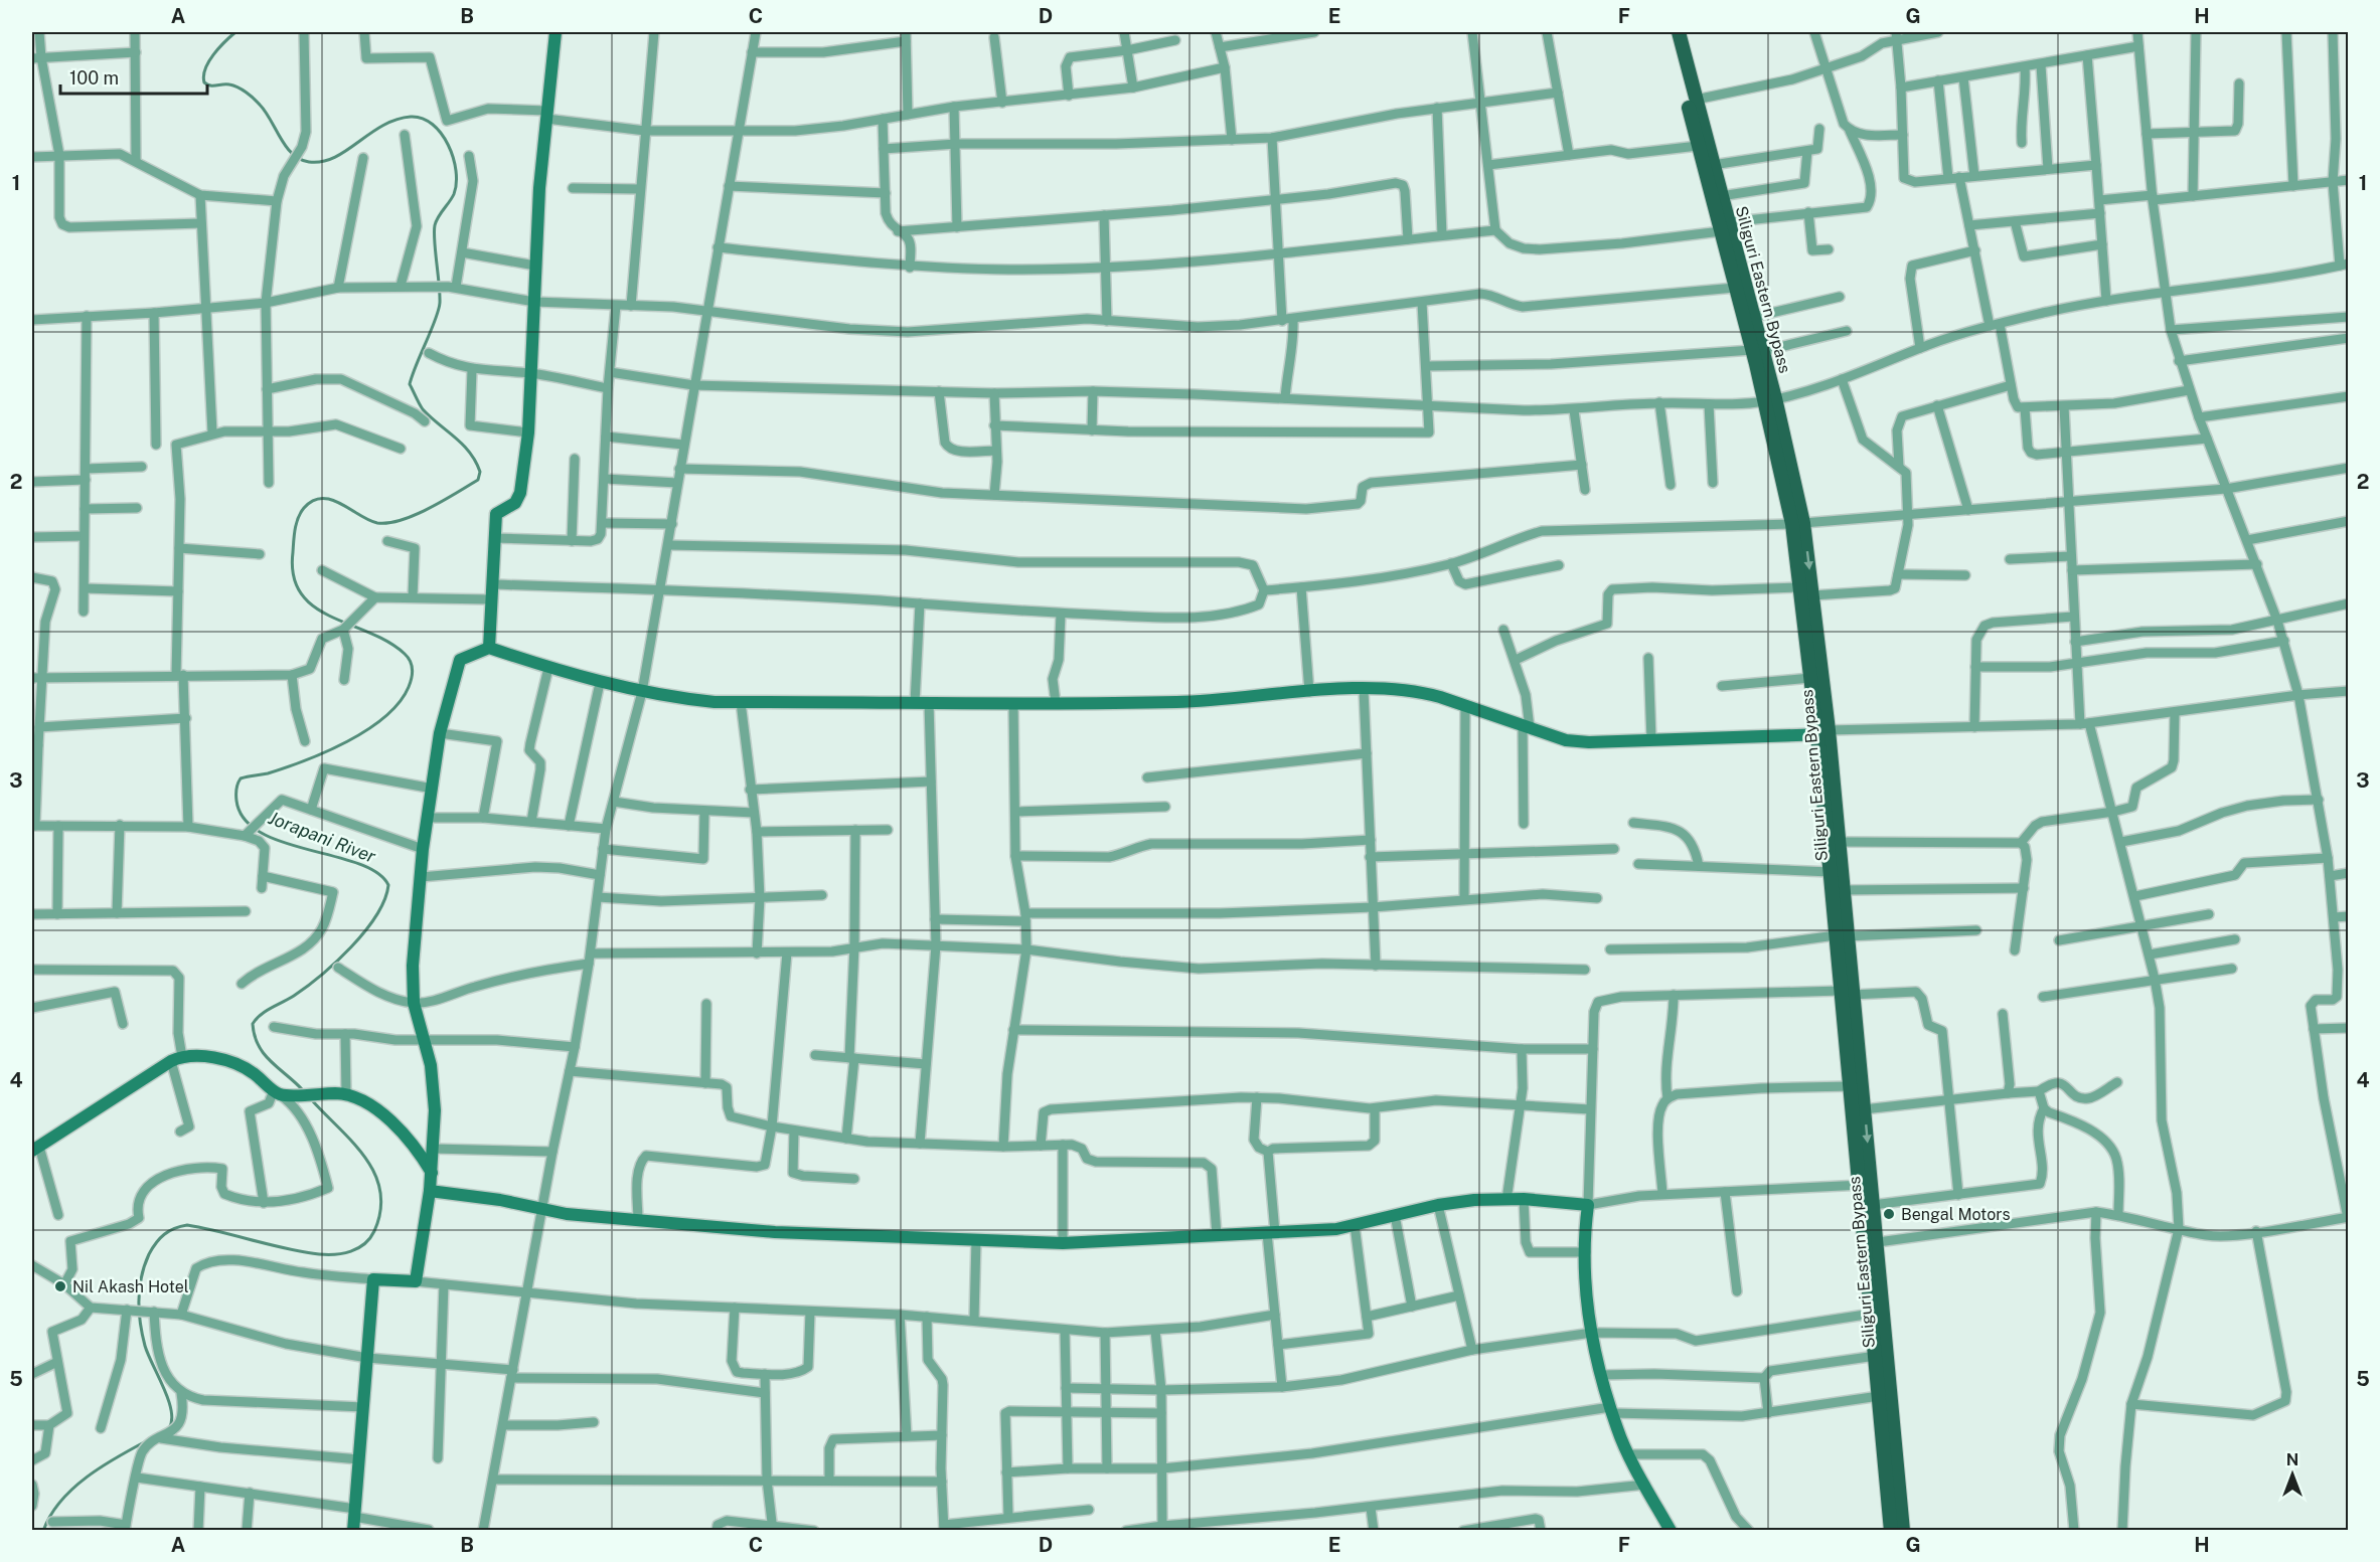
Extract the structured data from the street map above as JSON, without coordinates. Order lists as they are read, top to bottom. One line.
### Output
{"streets":{"main road":["Siliguri Eastern Bypass"]},"water":["Jorapani River"],"places":["Bengal Motors","Nil Akash Hotel"],"scale_bar":"100 m","north":"top","grid":{"columns":["A","B","C","D","E","F","G","H"],"rows":["1","2","3","4","5"]}}
